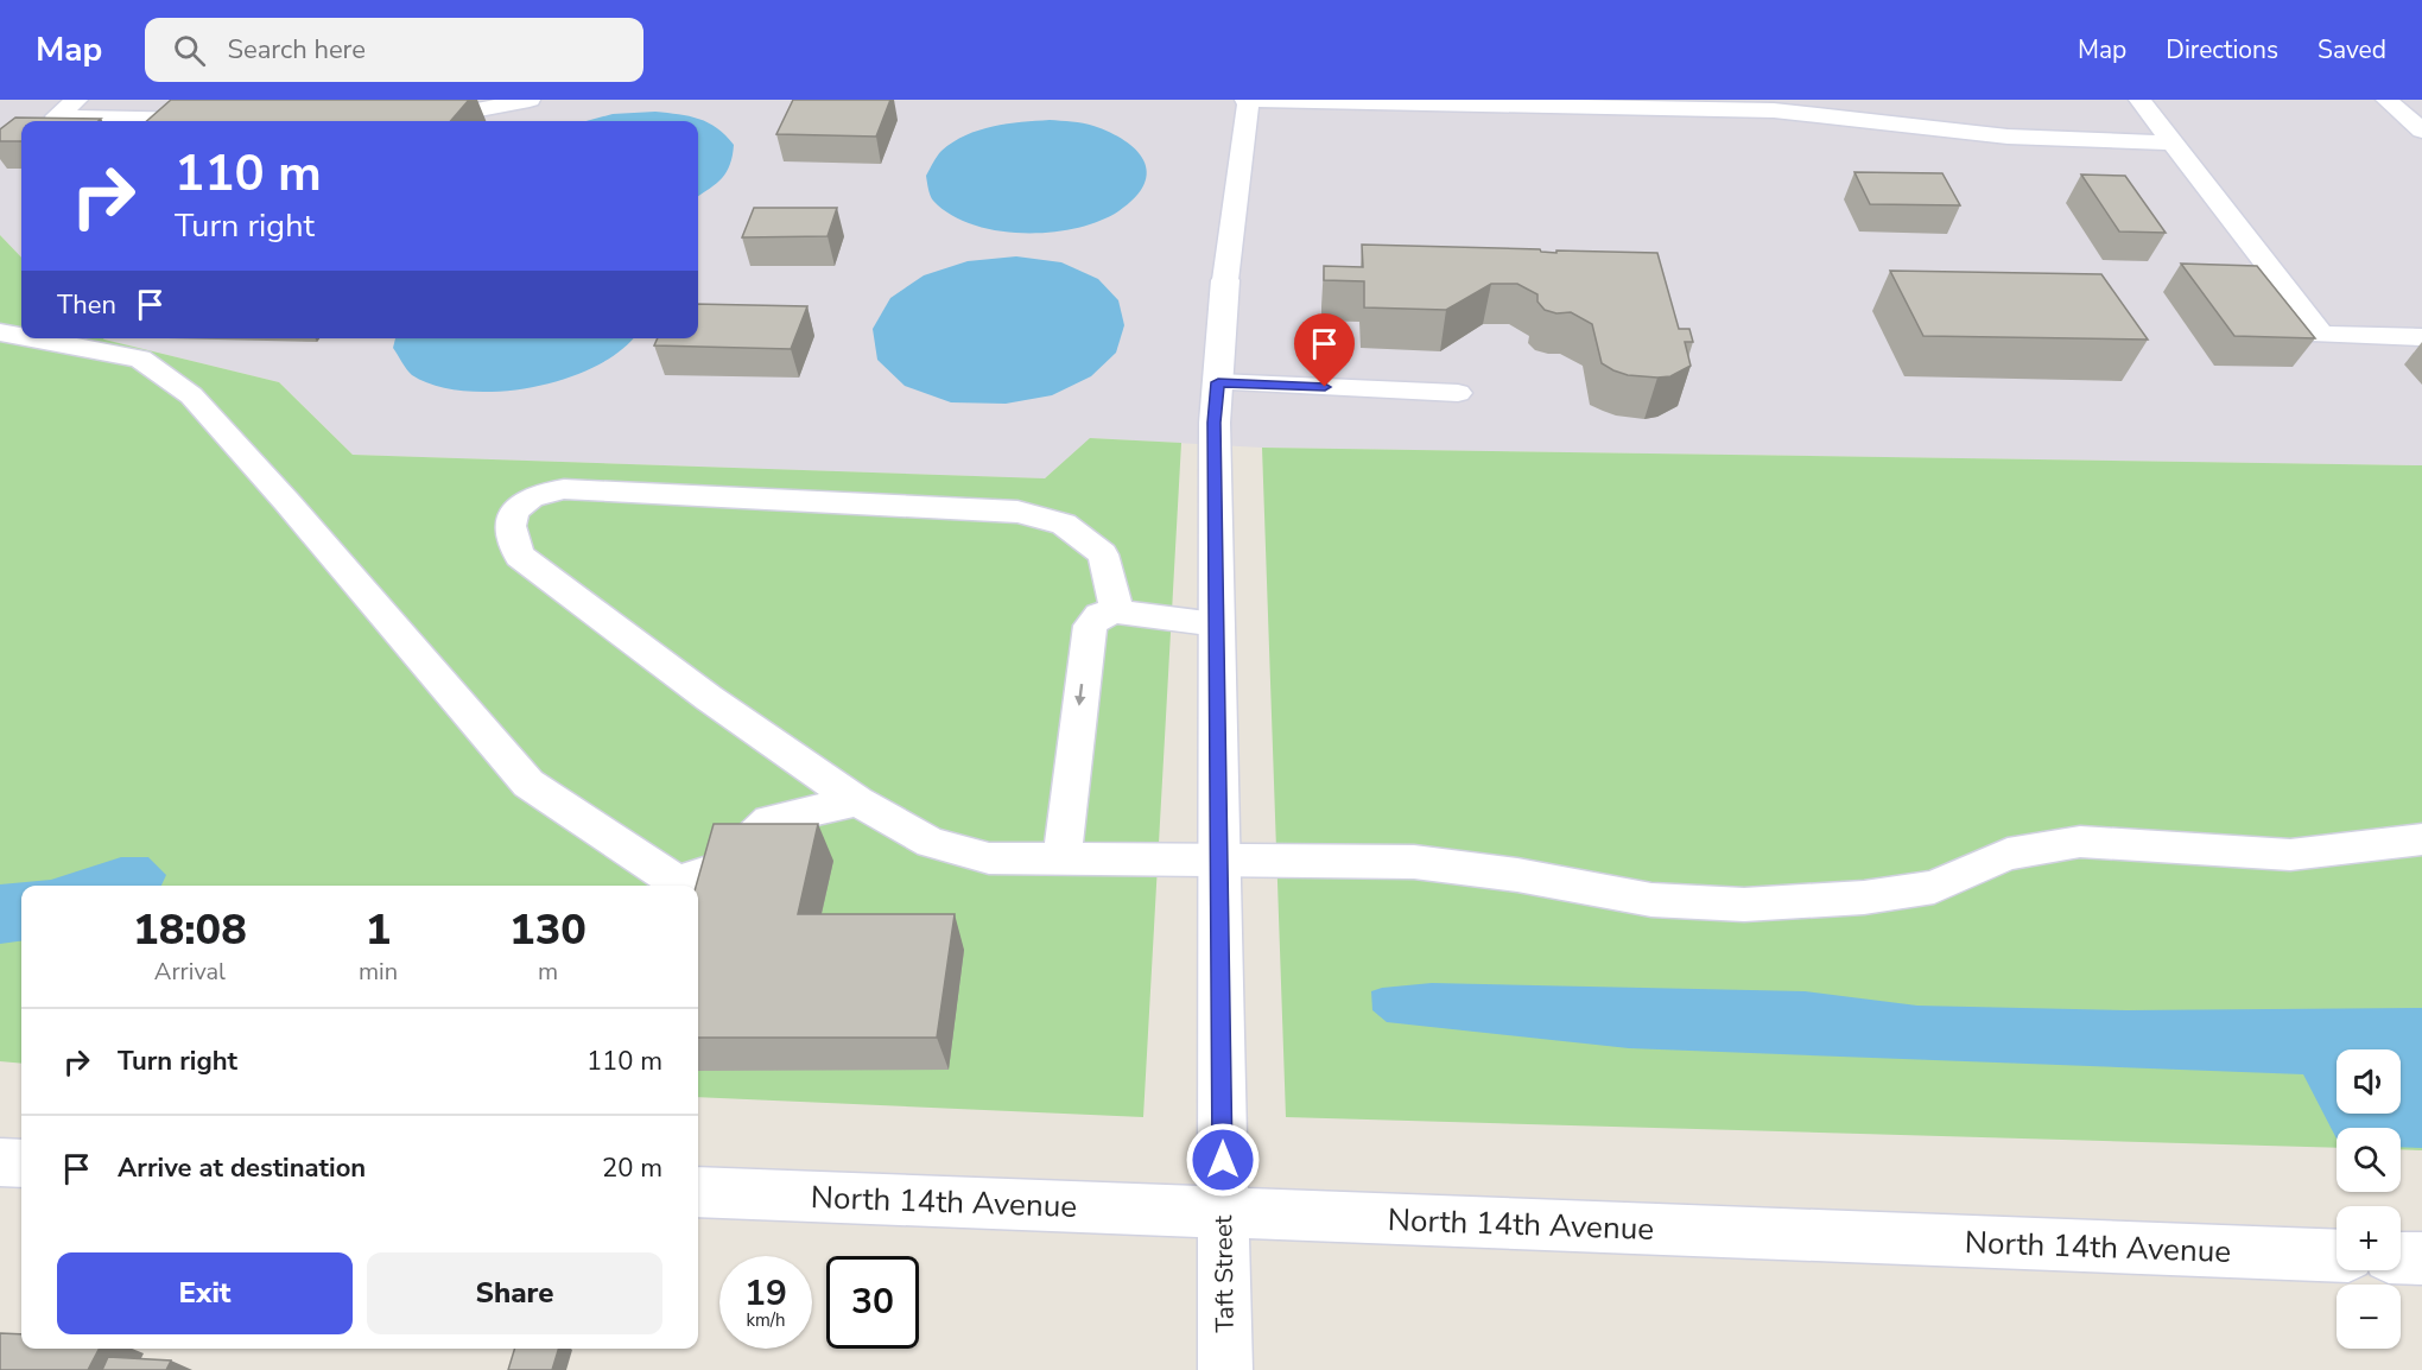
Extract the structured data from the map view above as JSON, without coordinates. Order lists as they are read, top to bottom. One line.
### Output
{"streets":{"street":["North 14th Avenue","Taft Street"]},"crossings":[["North 14th Avenue","Taft Street"]],"page":{"header":"Map","search":"Search here","nav":["Map","Directions","Saved"],"turn":["110 m","Turn right"],"then":"Then","eta":["18:08","Arrival","1","min","130","m"],"list":[{"name":"Turn right","value":"110 m"},{"name":"Arrive at destination","value":"20 m"}],"map_buttons":["+","−"],"buttons":["Exit","Share"],"speed":"19 km/h","limit":"30"}}
